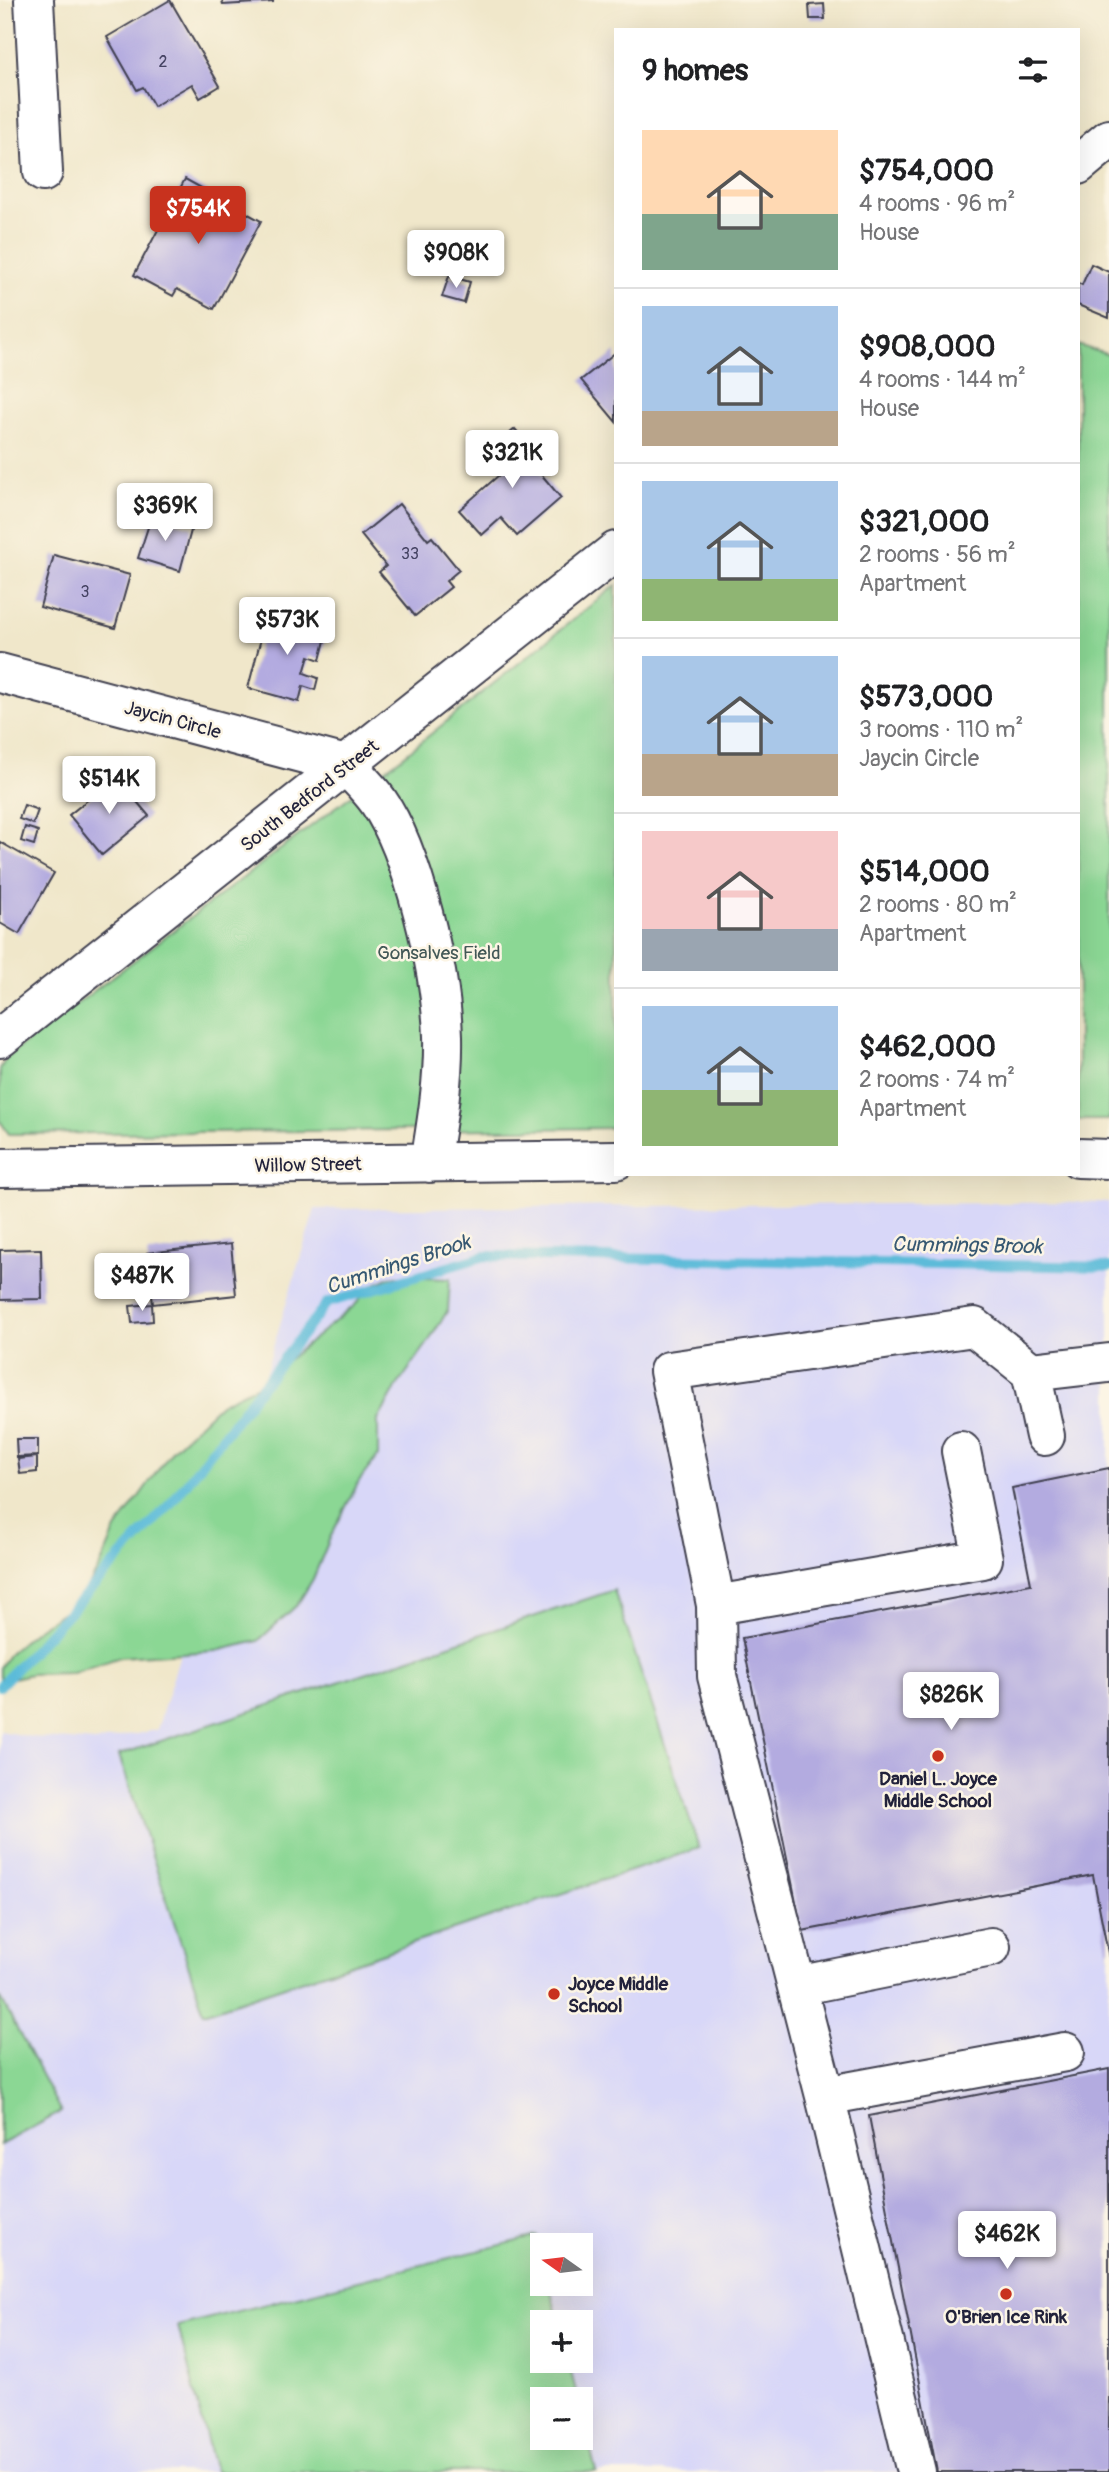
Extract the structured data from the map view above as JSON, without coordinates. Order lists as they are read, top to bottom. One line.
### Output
{"streets":{"street":["Jaycin Circle","South Bedford Street","Willow Street"]},"crossings":[["Jaycin Circle","South Bedford Street"]],"water":["Cummings Brook"],"parks":["Gonsalves Field"],"places":["Daniel L. Joyce Middle School","Joyce Middle School","O'Brien Ice Rink"],"house_numbers":["2","33","3"],"north":"left","page":{"heading":"9 homes","list":[{"name":"$754,000","note":"4 rooms · 96 m² · House"},{"name":"$908,000","note":"4 rooms · 144 m² · House"},{"name":"$321,000","note":"2 rooms · 56 m² · Apartment"},{"name":"$573,000","note":"3 rooms · 110 m² · Jaycin Circle"},{"name":"$514,000","note":"2 rooms · 80 m² · Apartment"},{"name":"$462,000","note":"2 rooms · 74 m² · Apartment"}],"price":["$754K","$908K","$321K","$369K","$573K","$514K","$487K","$826K","$462K"],"map_buttons":["+","−"]}}
